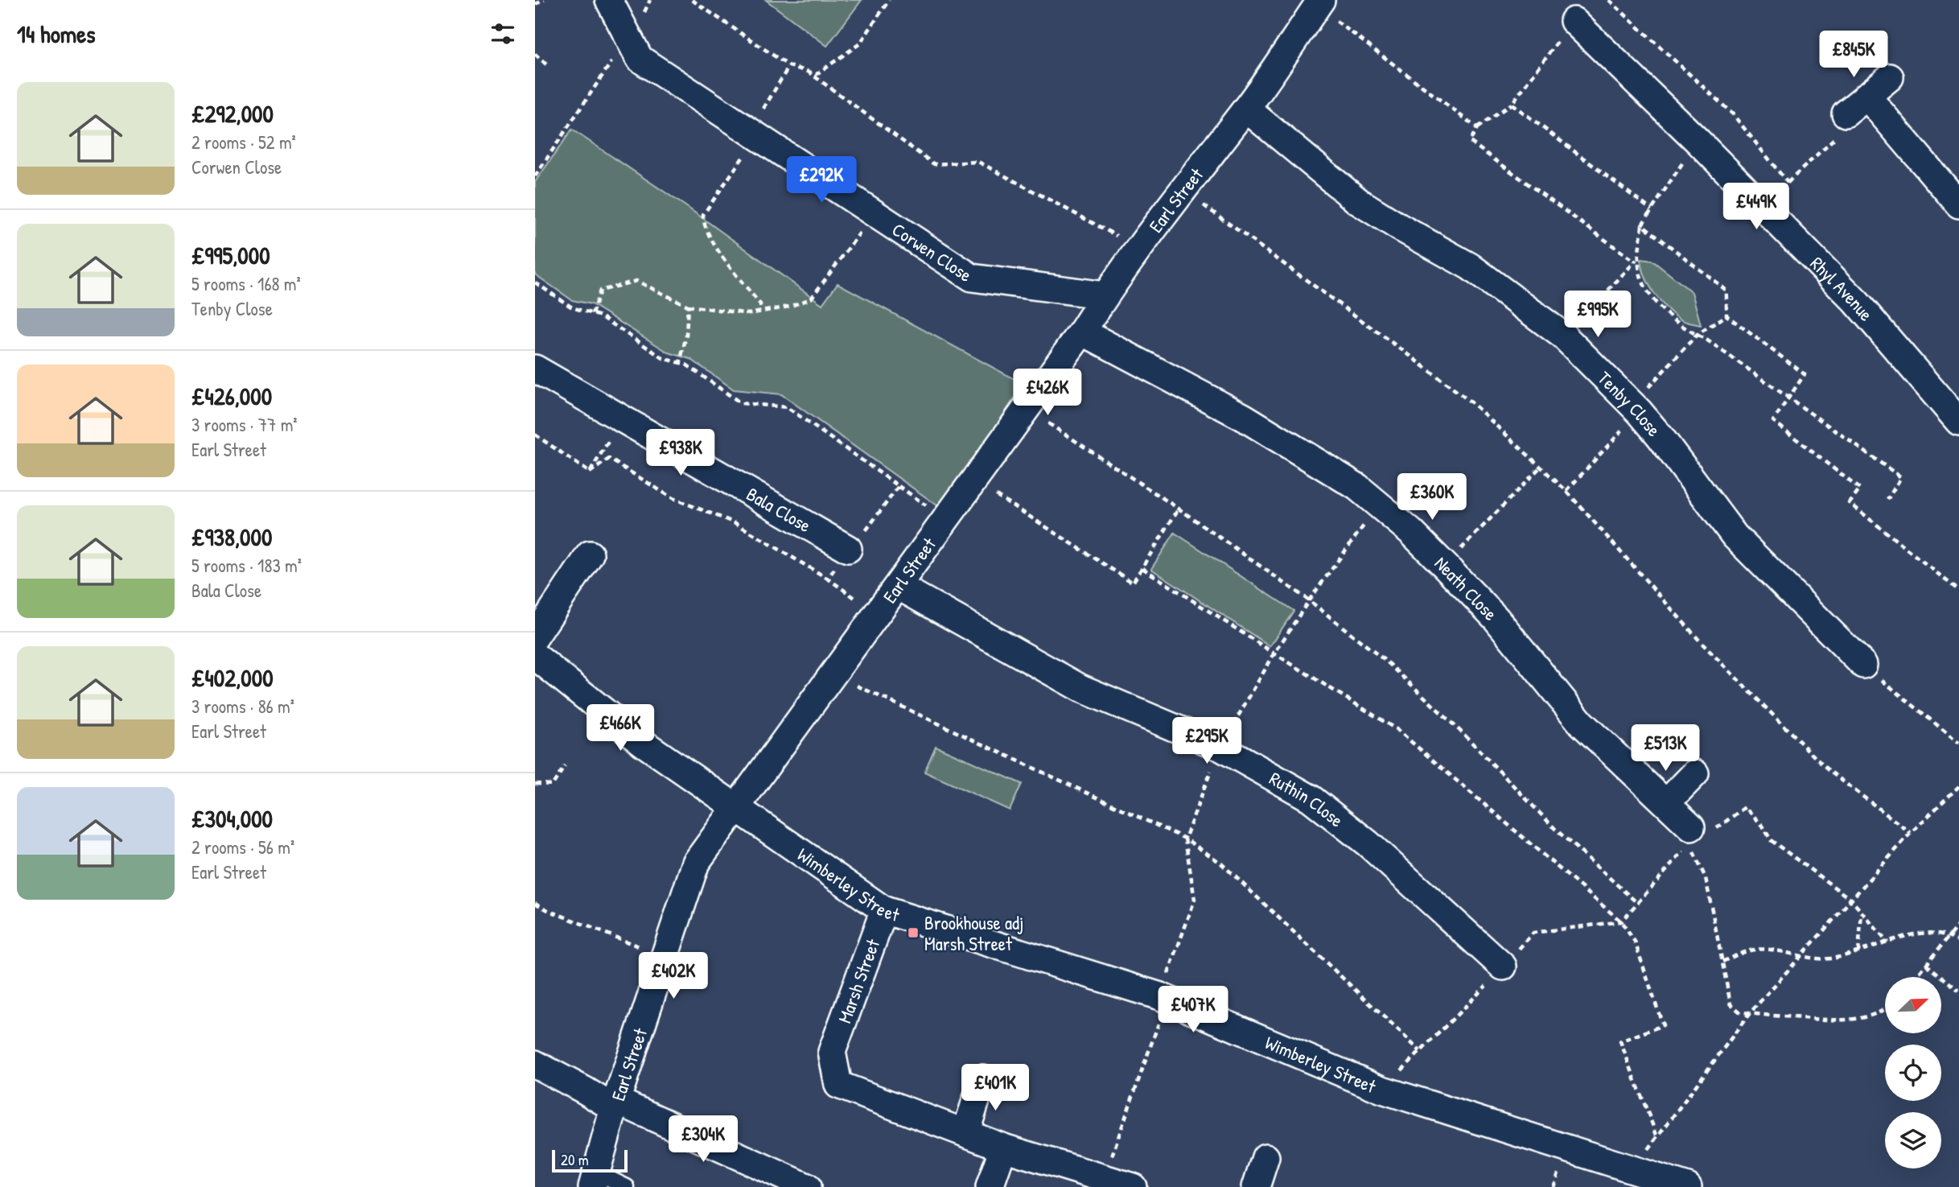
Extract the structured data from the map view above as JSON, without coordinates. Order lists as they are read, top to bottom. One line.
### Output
{"streets":{"street":["Earl Street","Corwen Close","Rhyl Avenue","Tenby Close","Bala Close","Neath Close","Ruthin Close","Wimberley Street","Marsh Street"]},"crossings":[["Earl Street","Corwen Close"],["Earl Street","Tenby Close"],["Earl Street","Neath Close"],["Earl Street","Ruthin Close"],["Earl Street","Wimberley Street"],["Wimberley Street","Marsh Street"]],"places":{"transit":["Brookhouse adj Marsh Street"]},"scale_bar":"20 m","north":"top right","page":{"heading":"14 homes","price":["£845K","£292K","£449K","£995K","£426K","£938K","£360K","£466K","£295K","£513K","£402K","£407K","£401K","£304K"],"list":[{"name":"£292,000","note":"2 rooms · 52 m² · Corwen Close"},{"name":"£995,000","note":"5 rooms · 168 m² · Tenby Close"},{"name":"£426,000","note":"3 rooms · 77 m² · Earl Street"},{"name":"£938,000","note":"5 rooms · 183 m² · Bala Close"},{"name":"£402,000","note":"3 rooms · 86 m² · Earl Street"},{"name":"£304,000","note":"2 rooms · 56 m² · Earl Street"}],"scale":"20 m"}}
